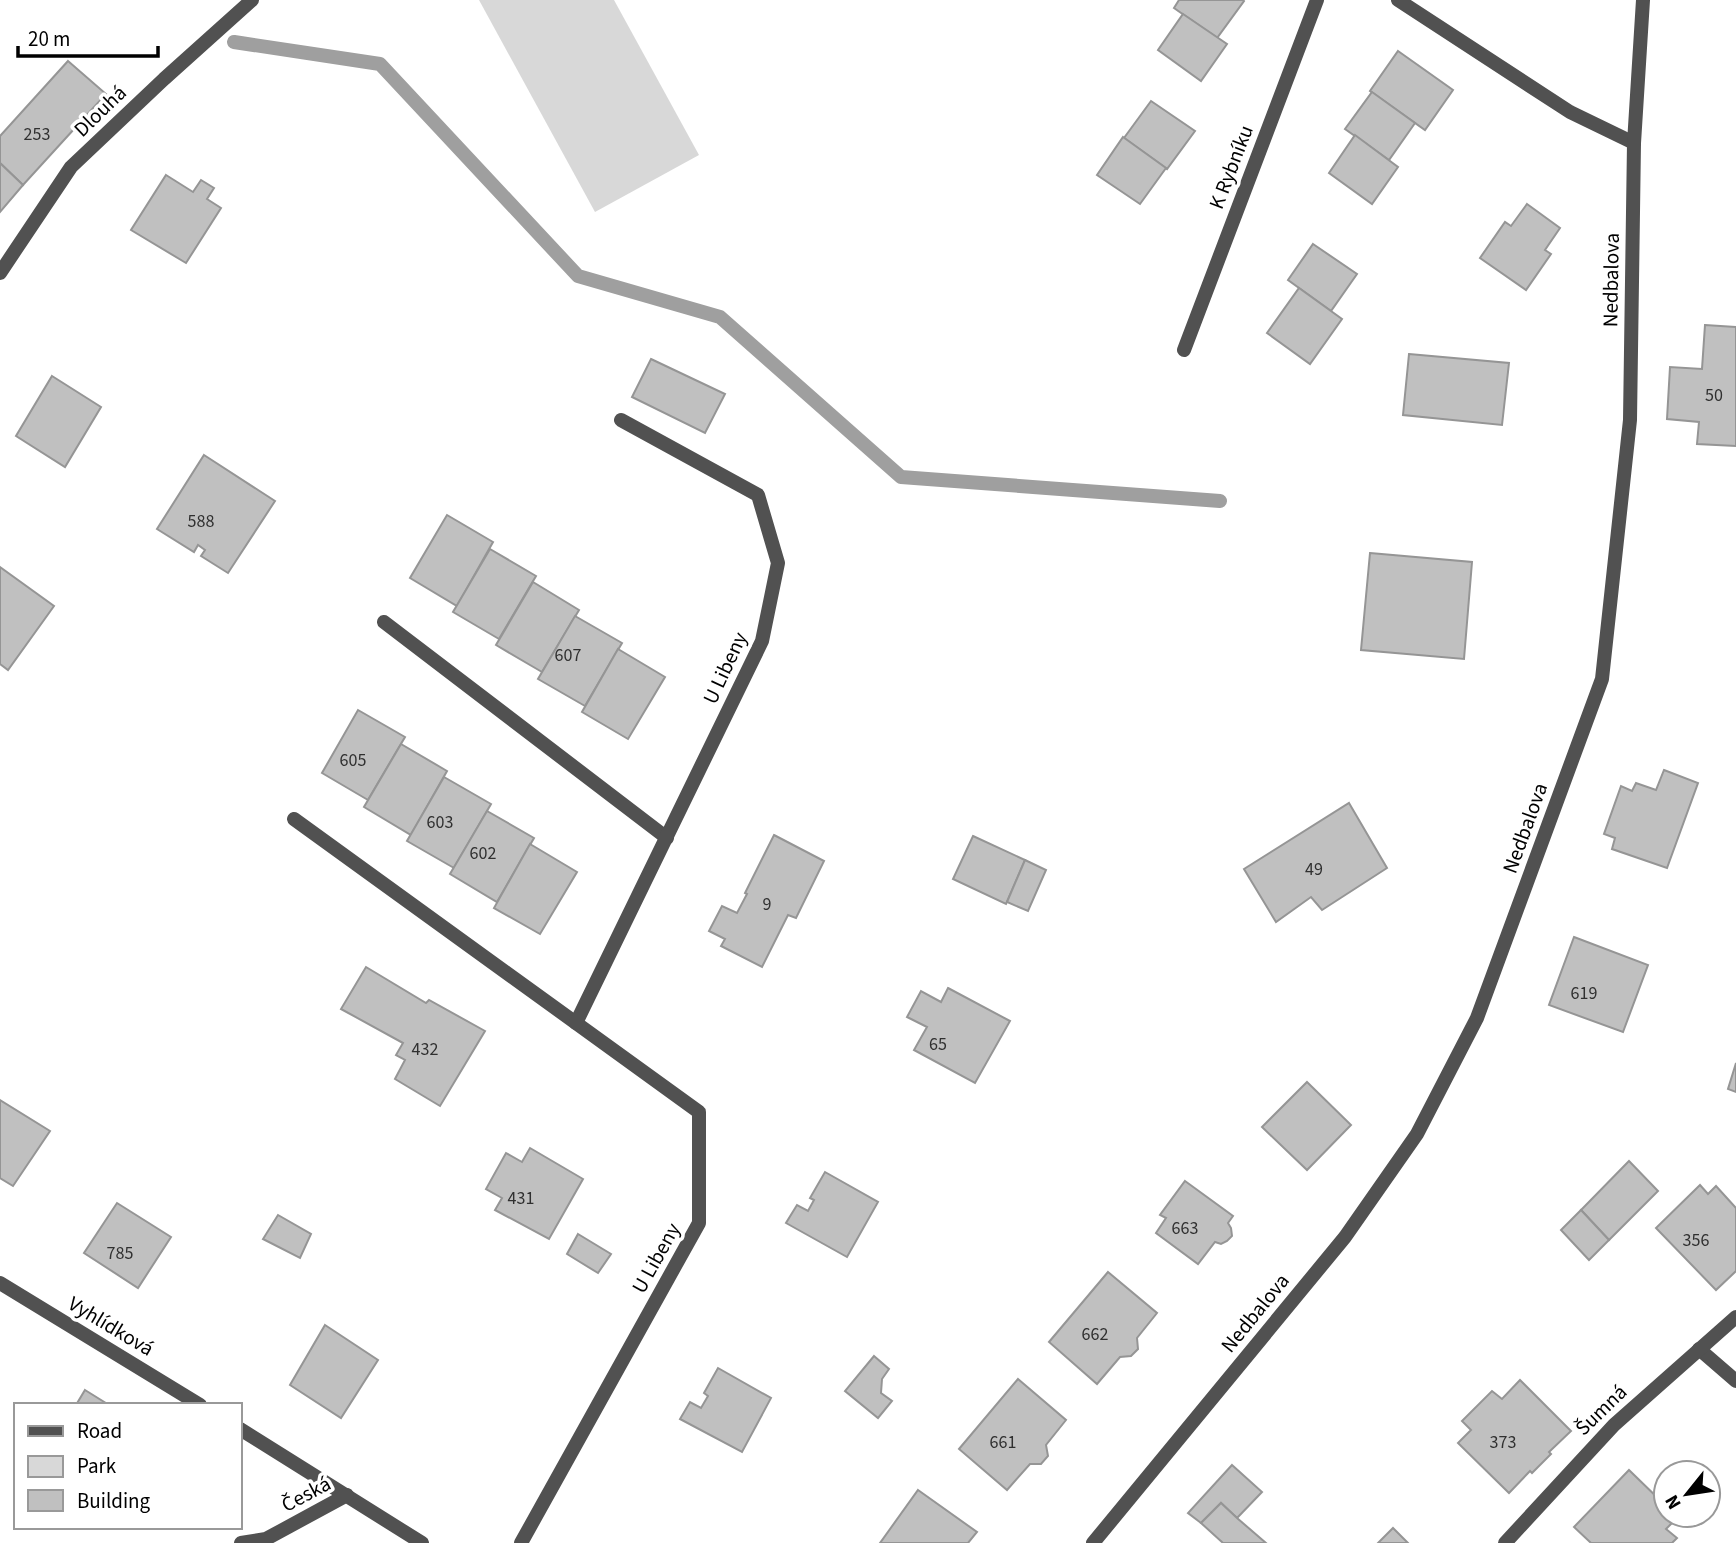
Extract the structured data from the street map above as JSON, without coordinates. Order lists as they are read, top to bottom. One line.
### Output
{"streets":{"street":["Dlouhá","K Rybníku","Nedbalova","U Libeny","Vyhlídková","Šumná","Česká"]},"house_numbers":["253","50","588","607","605","603","602","49","9","619","65","432","431","663","356","785","662","661","373"],"legend":["Road","Park","Building"],"scale_bar":"20 m","north":"bottom left"}
